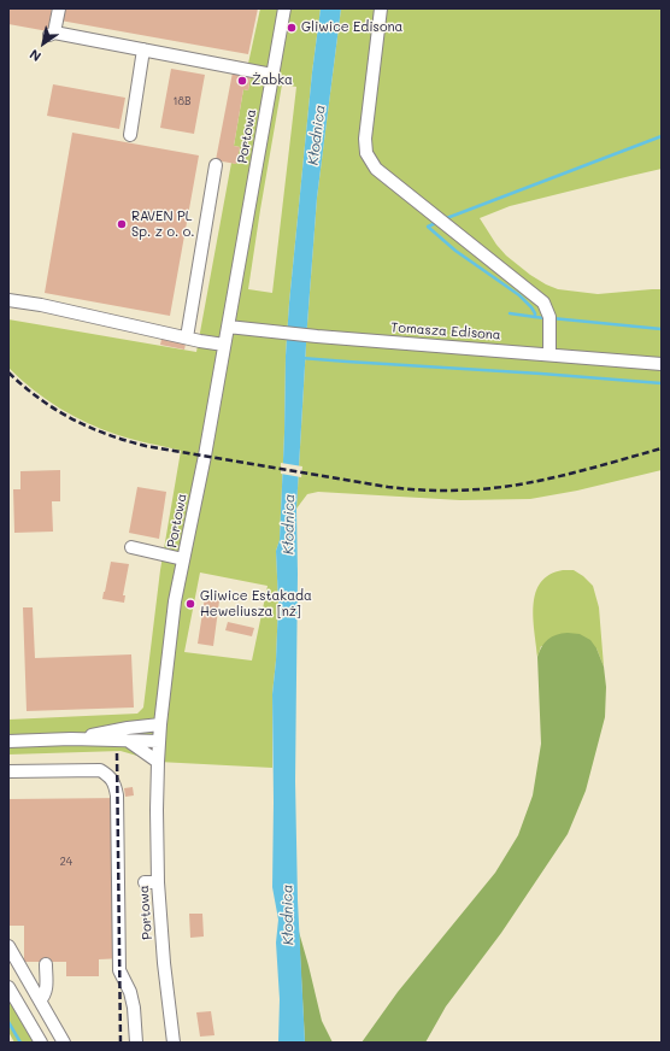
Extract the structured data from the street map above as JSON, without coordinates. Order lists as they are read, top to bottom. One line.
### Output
{"streets":{"street":["Portowa","Tomasza Edisona"]},"crossings":[["Portowa","Tomasza Edisona"]],"water":["Kłodnica"],"places":["Gliwice Edisona","Żabka","RAVEN PL Sp. z o. o.","Gliwice Estakada Heweliusza [nż]"],"house_numbers":["18B","24"],"north":"bottom left"}
